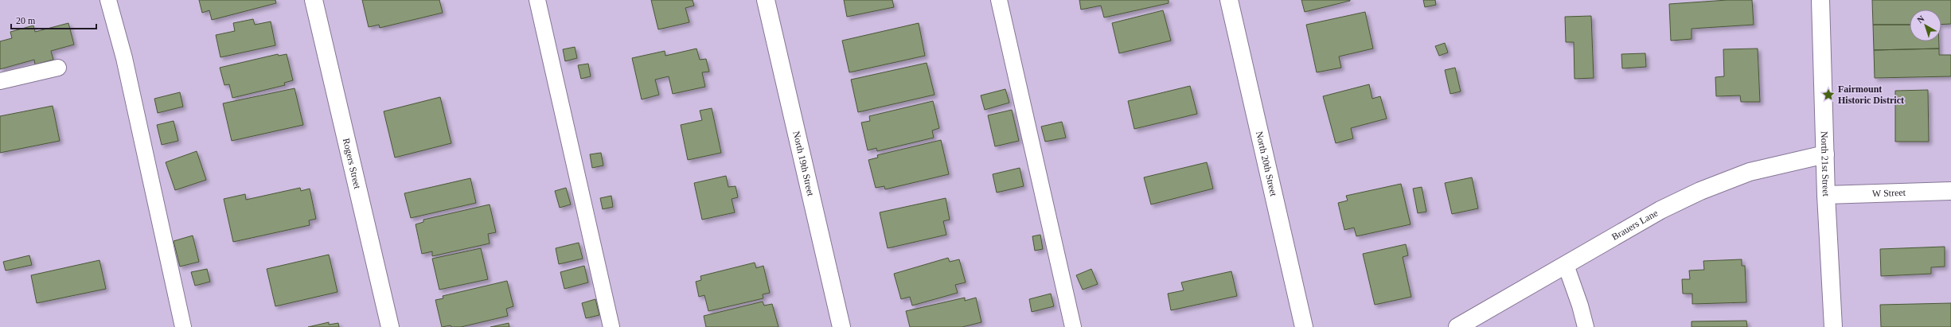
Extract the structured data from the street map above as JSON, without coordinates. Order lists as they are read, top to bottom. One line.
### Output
{"streets":{"street":["Rogers Street","North 19th Street","North 20th Street","North 21st Street","W Street","Brauers Lane"]},"crossings":[["North 21st Street","W Street"],["North 21st Street","Brauers Lane"]],"places":{"place":["Fairmount Historic District"]},"scale_bar":"20 m","north":"top left"}
